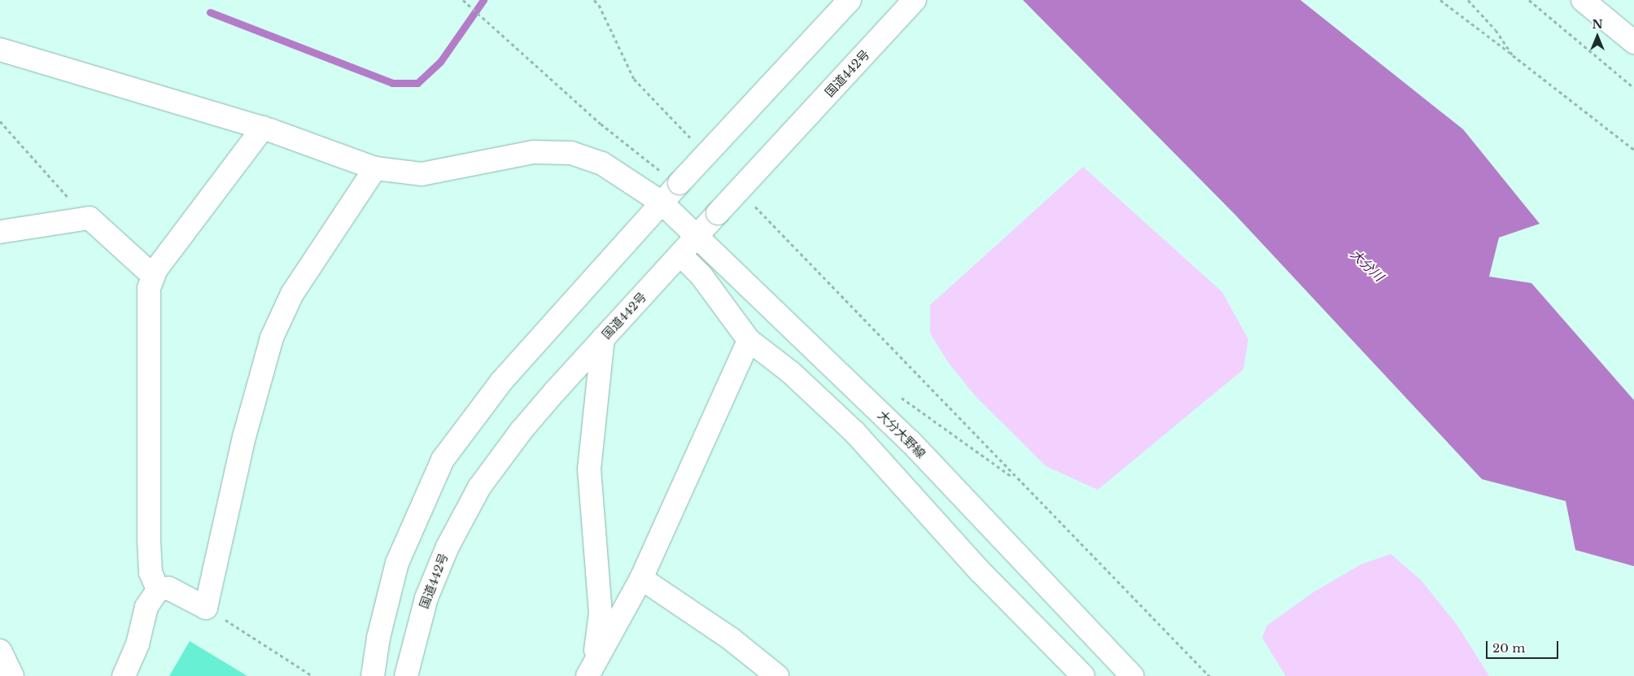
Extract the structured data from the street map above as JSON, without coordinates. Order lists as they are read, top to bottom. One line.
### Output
{"streets":{"main road":["国道442号","大分大野線"]},"crossings":[["国道442号","大分大野線"]],"water":["大分川"],"scale_bar":"20 m","north":"top"}
